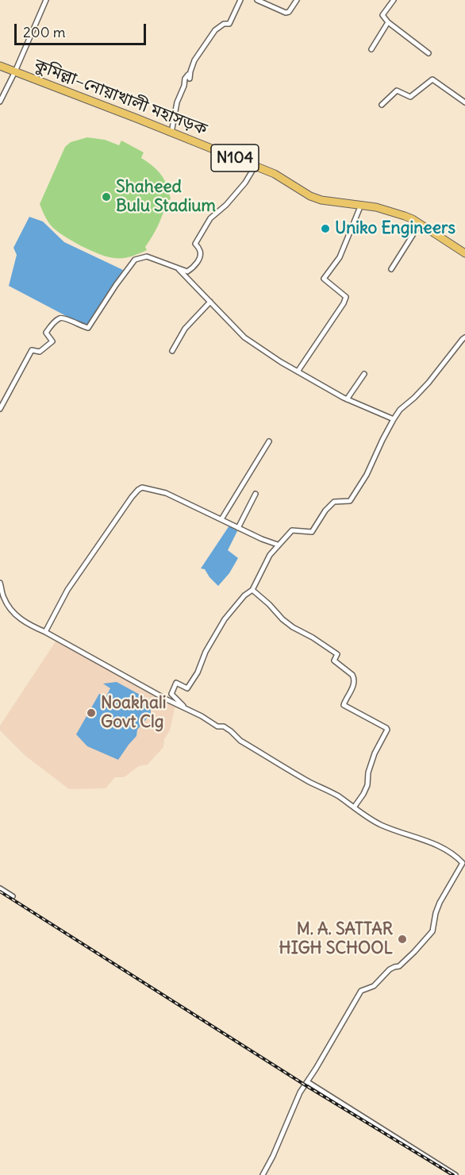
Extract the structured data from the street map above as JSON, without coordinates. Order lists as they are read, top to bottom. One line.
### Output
{"streets":{"highway":["কুমিল্লা–নোয়াখালী মহাসড়ক","N104"]},"places":["Shaheed Bulu Stadium","Uniko Engineers","Noakhali Govt Clg","M. A. SATTAR HIGH SCHOOL"],"scale_bar":"200 m"}
